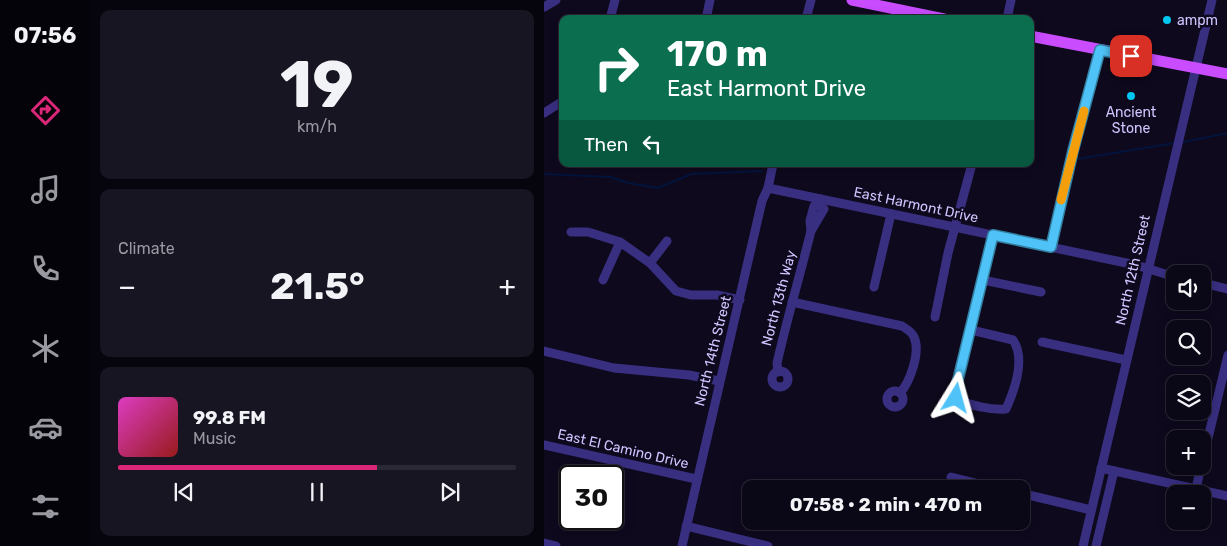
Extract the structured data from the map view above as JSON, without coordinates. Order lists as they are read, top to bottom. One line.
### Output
{"streets":{"street":["East Harmont Drive","North 12th Street","North 13th Way","North 14th Street","East El Camino Drive"]},"crossings":[["East Harmont Drive","North 12th Street"],["East Harmont Drive","North 13th Way"],["East Harmont Drive","North 14th Street"],["North 14th Street","East El Camino Drive"]],"places":["ampm","Ancient Stone"],"page":{"tabs":"07:56","tile":[["19","km/h"],"Climate"],"turn":["170 m","East Harmont Drive"],"then":"Then","map_buttons":["+","−"],"heat":["−","21.5°","+"],"song":["99.8 FM","Music"],"limit":"30","trip":"07:58 · 2 min · 470 m"}}
